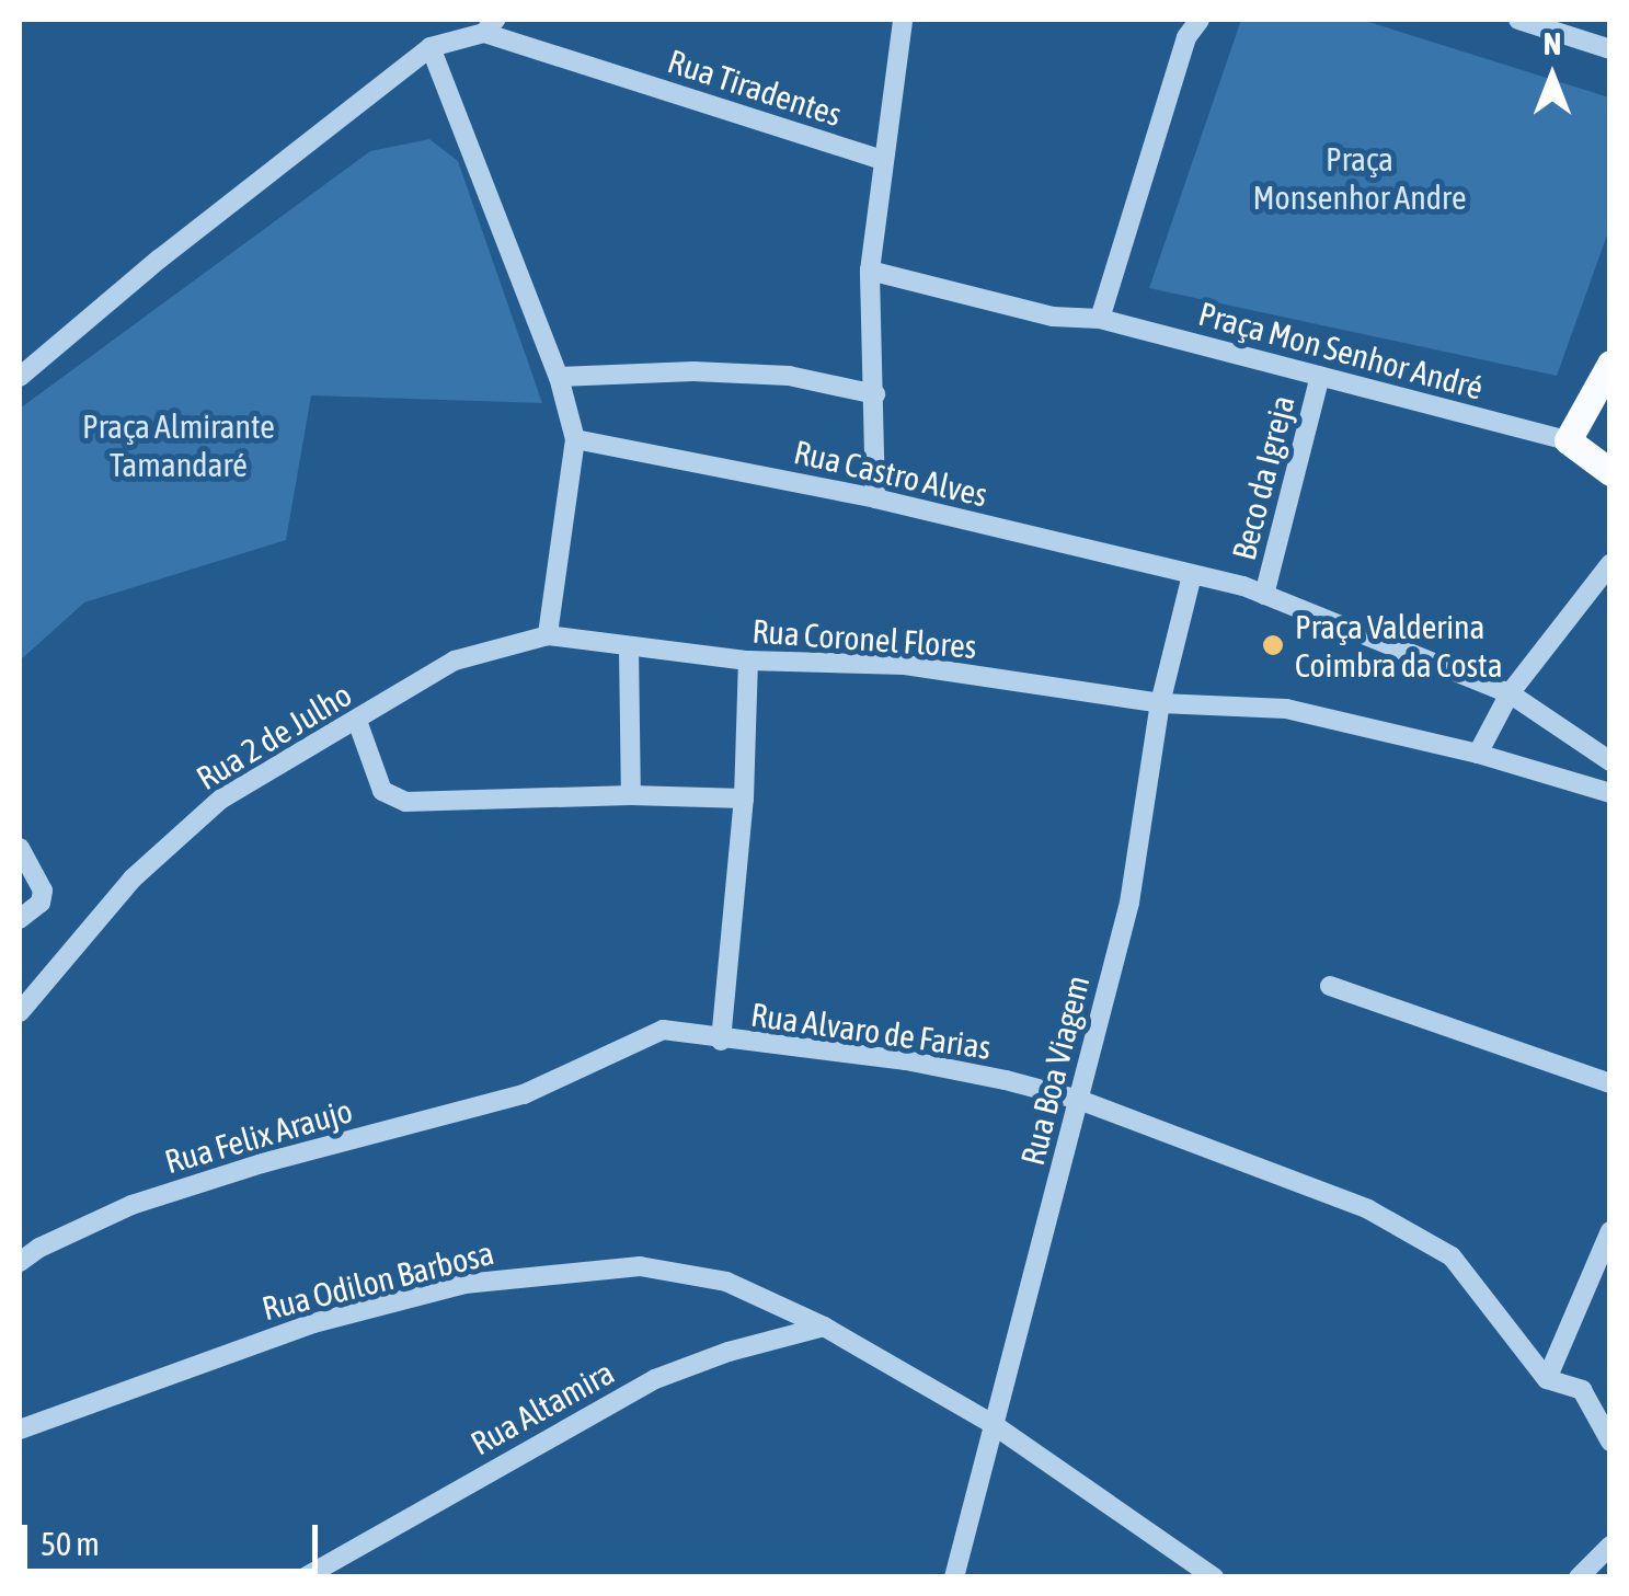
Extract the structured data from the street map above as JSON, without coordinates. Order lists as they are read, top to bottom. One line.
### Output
{"streets":{"street":["Rua Tiradentes","Praça Mon Senhor André","Rua Castro Alves","Beco da Igreja","Rua Coronel Flores","Rua 2 de Julho","Rua Alvaro de Farias","Rua Boa Viagem","Rua Felix Araujo","Rua Odilon Barbosa","Rua Altamira"]},"crossings":[["Praça Mon Senhor André","Beco da Igreja"],["Rua Castro Alves","Beco da Igreja"],["Rua Castro Alves","Rua Boa Viagem"],["Rua Coronel Flores","Rua 2 de Julho"],["Rua Coronel Flores","Rua Boa Viagem"],["Rua Alvaro de Farias","Rua Boa Viagem"],["Rua Alvaro de Farias","Rua Felix Araujo"],["Rua Boa Viagem","Rua Odilon Barbosa"],["Rua Odilon Barbosa","Rua Altamira"]],"parks":["Praça Monsenhor Andre","Praça Almirante Tamandaré"],"places":["Praça Valderina Coimbra da Costa"],"scale_bar":"50 m","north":"top"}
